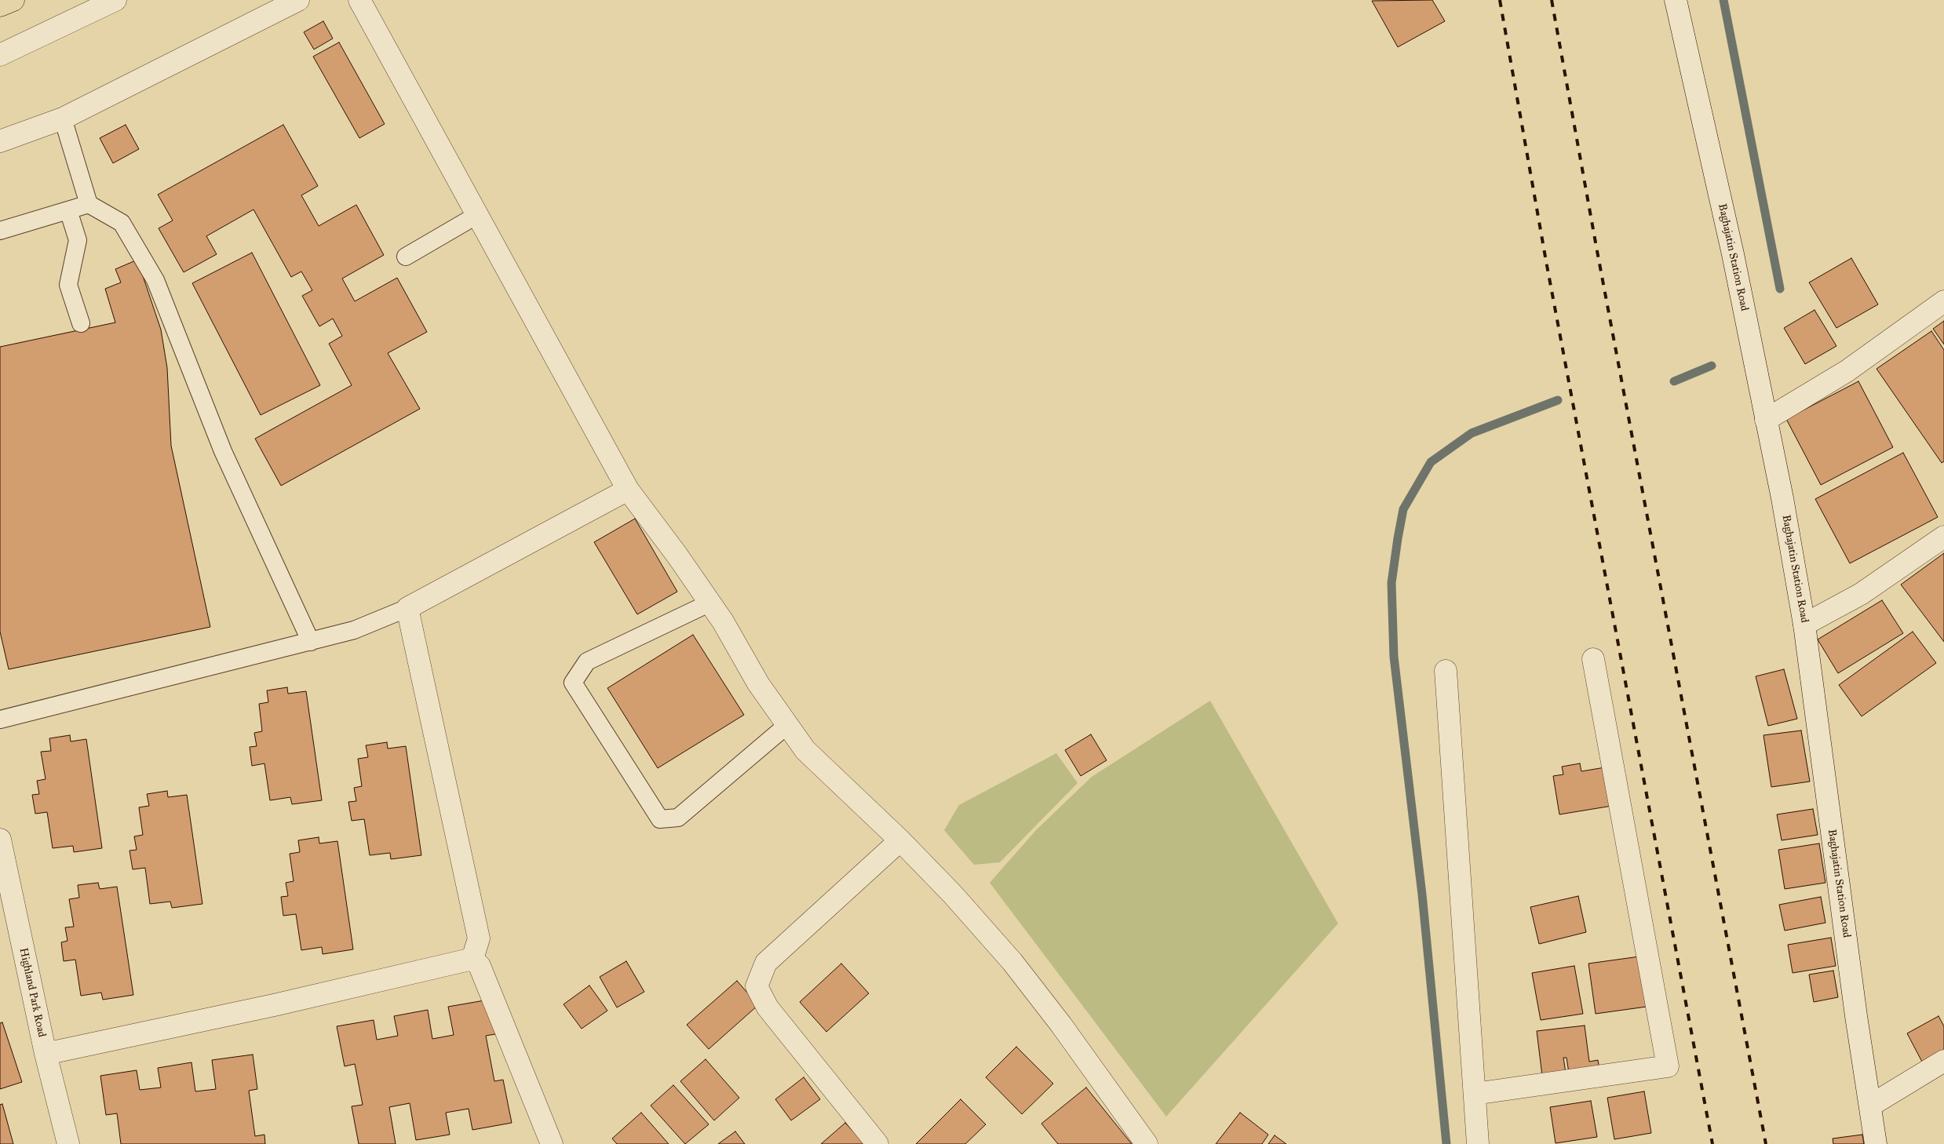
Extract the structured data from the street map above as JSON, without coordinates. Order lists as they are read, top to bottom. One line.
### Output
{"streets":{"street":["Baghajatin Station Road","Highland Park Road"]}}
